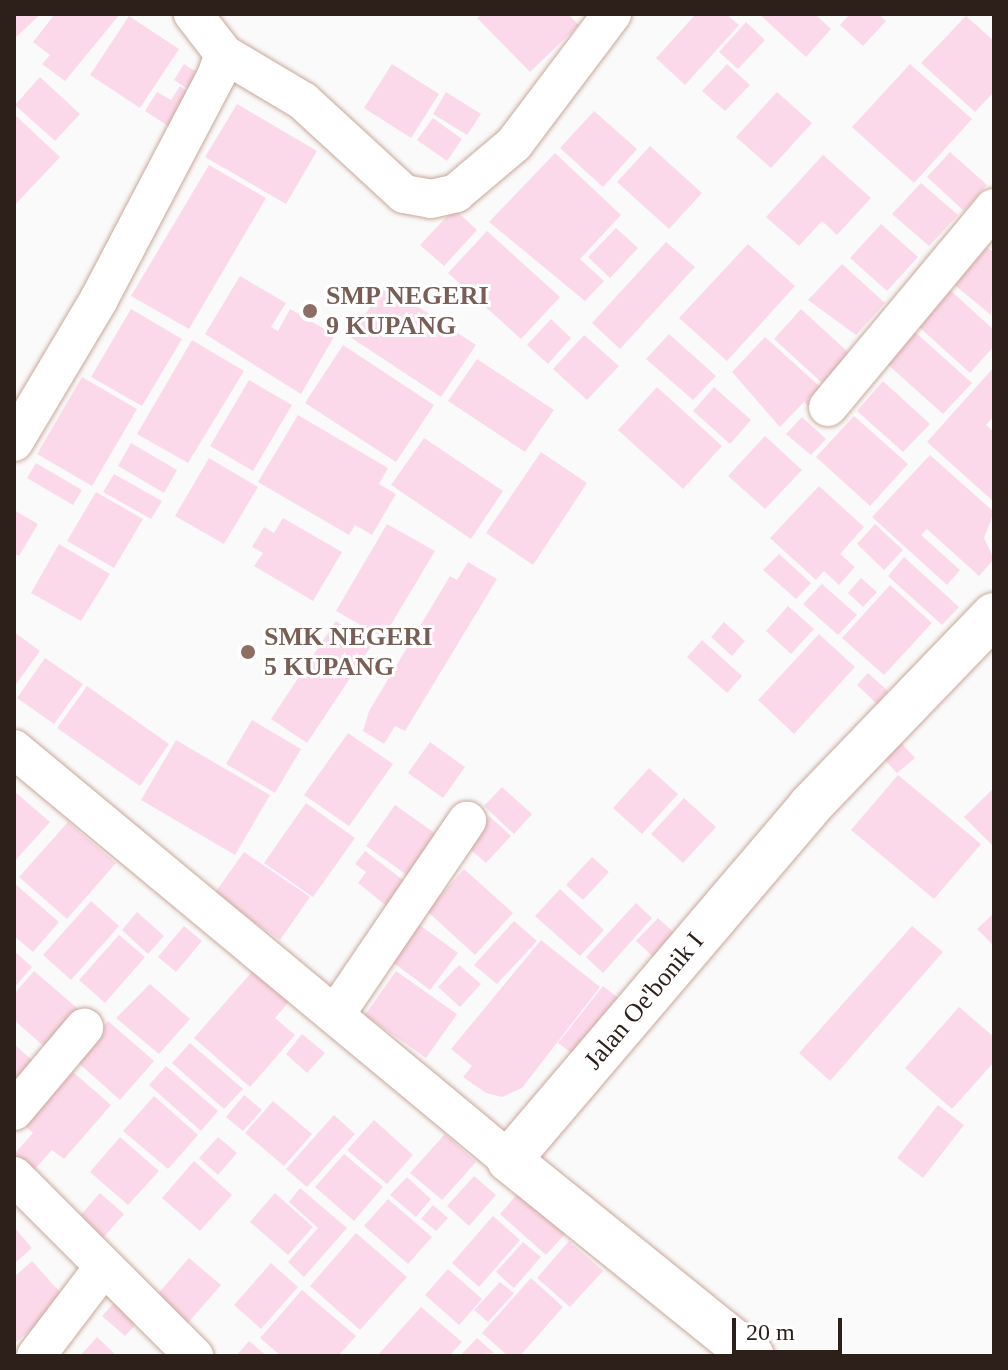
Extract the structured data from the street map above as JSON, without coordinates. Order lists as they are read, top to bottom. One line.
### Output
{"streets":{"street":["Jalan Oe'bonik I"]},"places":["SMP NEGERI 9 KUPANG","SMK NEGERI 5 KUPANG"],"scale_bar":"20 m"}
